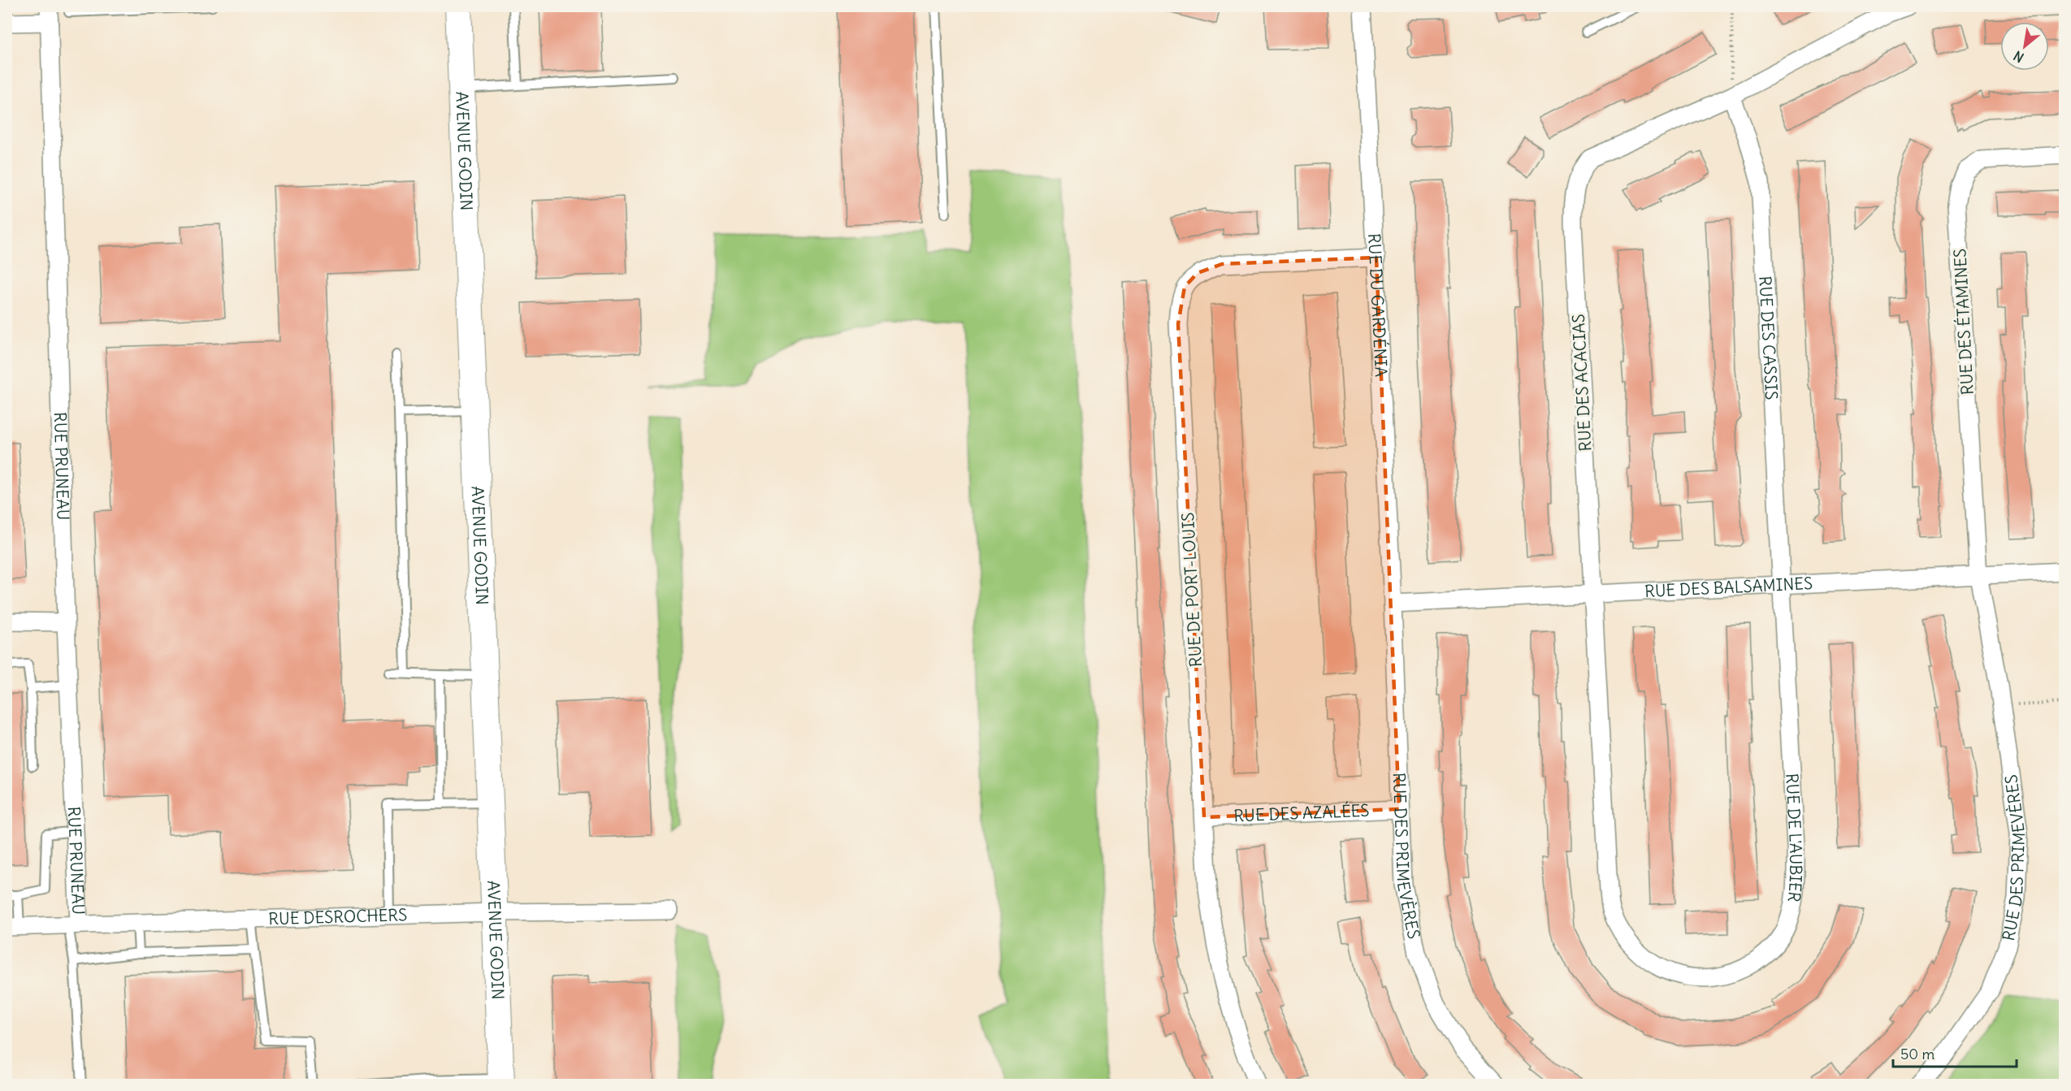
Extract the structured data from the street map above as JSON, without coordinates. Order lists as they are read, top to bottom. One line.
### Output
{"streets":{"street":["AVENUE GODIN","RUE DU GARDÉNIA","RUE DES ÉTAMINES","RUE DES CASSIS","RUE DES ACACIAS","RUE PRUNEAU","RUE DES BALSAMINES","RUE DE PORT-LOUIS","RUE DES AZALÉES","RUE DE L'AUBIER","RUE DES PRIMEVÈRES","RUE DESROCHERS"]},"crossings":[["AVENUE GODIN","RUE DESROCHERS"],["RUE DU GARDÉNIA","RUE DES BALSAMINES"],["RUE DU GARDÉNIA","RUE DE PORT-LOUIS"],["RUE DU GARDÉNIA","RUE DES PRIMEVÈRES"],["RUE DES ÉTAMINES","RUE DES BALSAMINES"],["RUE DES ÉTAMINES","RUE DES PRIMEVÈRES"],["RUE DES CASSIS","RUE DES ACACIAS"],["RUE DES CASSIS","RUE DES BALSAMINES"],["RUE DES CASSIS","RUE DE L'AUBIER"],["RUE DES ACACIAS","RUE DES BALSAMINES"],["RUE DES ACACIAS","RUE DE L'AUBIER"],["RUE PRUNEAU","RUE DESROCHERS"],["RUE DES BALSAMINES","RUE DE L'AUBIER"],["RUE DES BALSAMINES","RUE DES PRIMEVÈRES"],["RUE DE PORT-LOUIS","RUE DES AZALÉES"],["RUE DES AZALÉES","RUE DES PRIMEVÈRES"]],"scale_bar":"50 m","north":"bottom left"}
